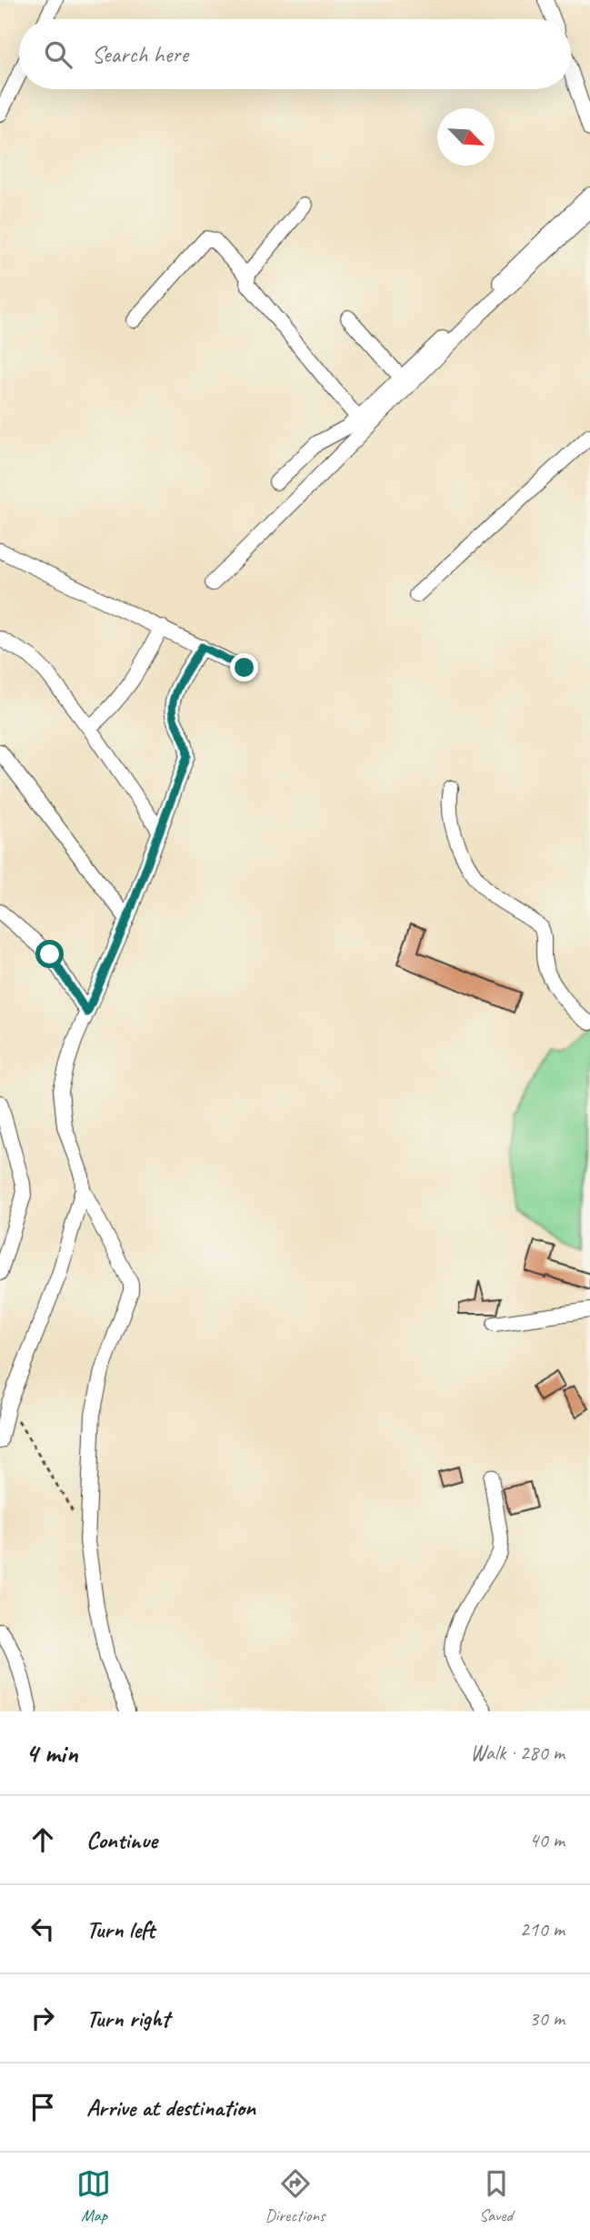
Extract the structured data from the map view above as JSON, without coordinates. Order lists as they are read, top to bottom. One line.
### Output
{"north":"bottom right","page":{"search":"Search here","heading":["4 min","Walk · 280 m"],"list":[["Continue","40 m"],["Turn left","210 m"],["Turn right","30 m"],"Arrive at destination"],"nav":["Map","Directions","Saved"]}}
